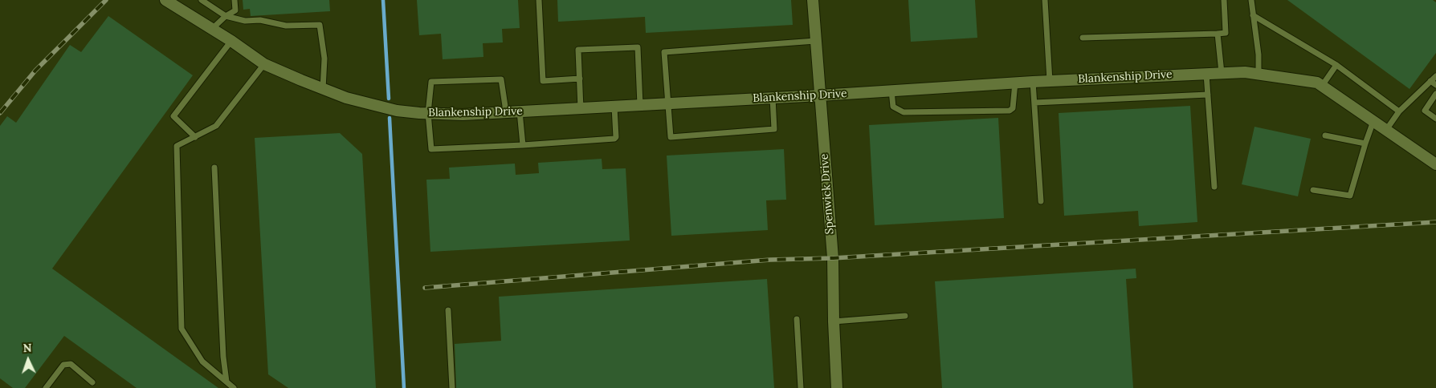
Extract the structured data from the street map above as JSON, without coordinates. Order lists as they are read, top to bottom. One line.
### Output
{"streets":{"street":["Blankenship Drive","Spenwick Drive"]},"crossings":[["Blankenship Drive","Spenwick Drive"]],"north":"top"}
